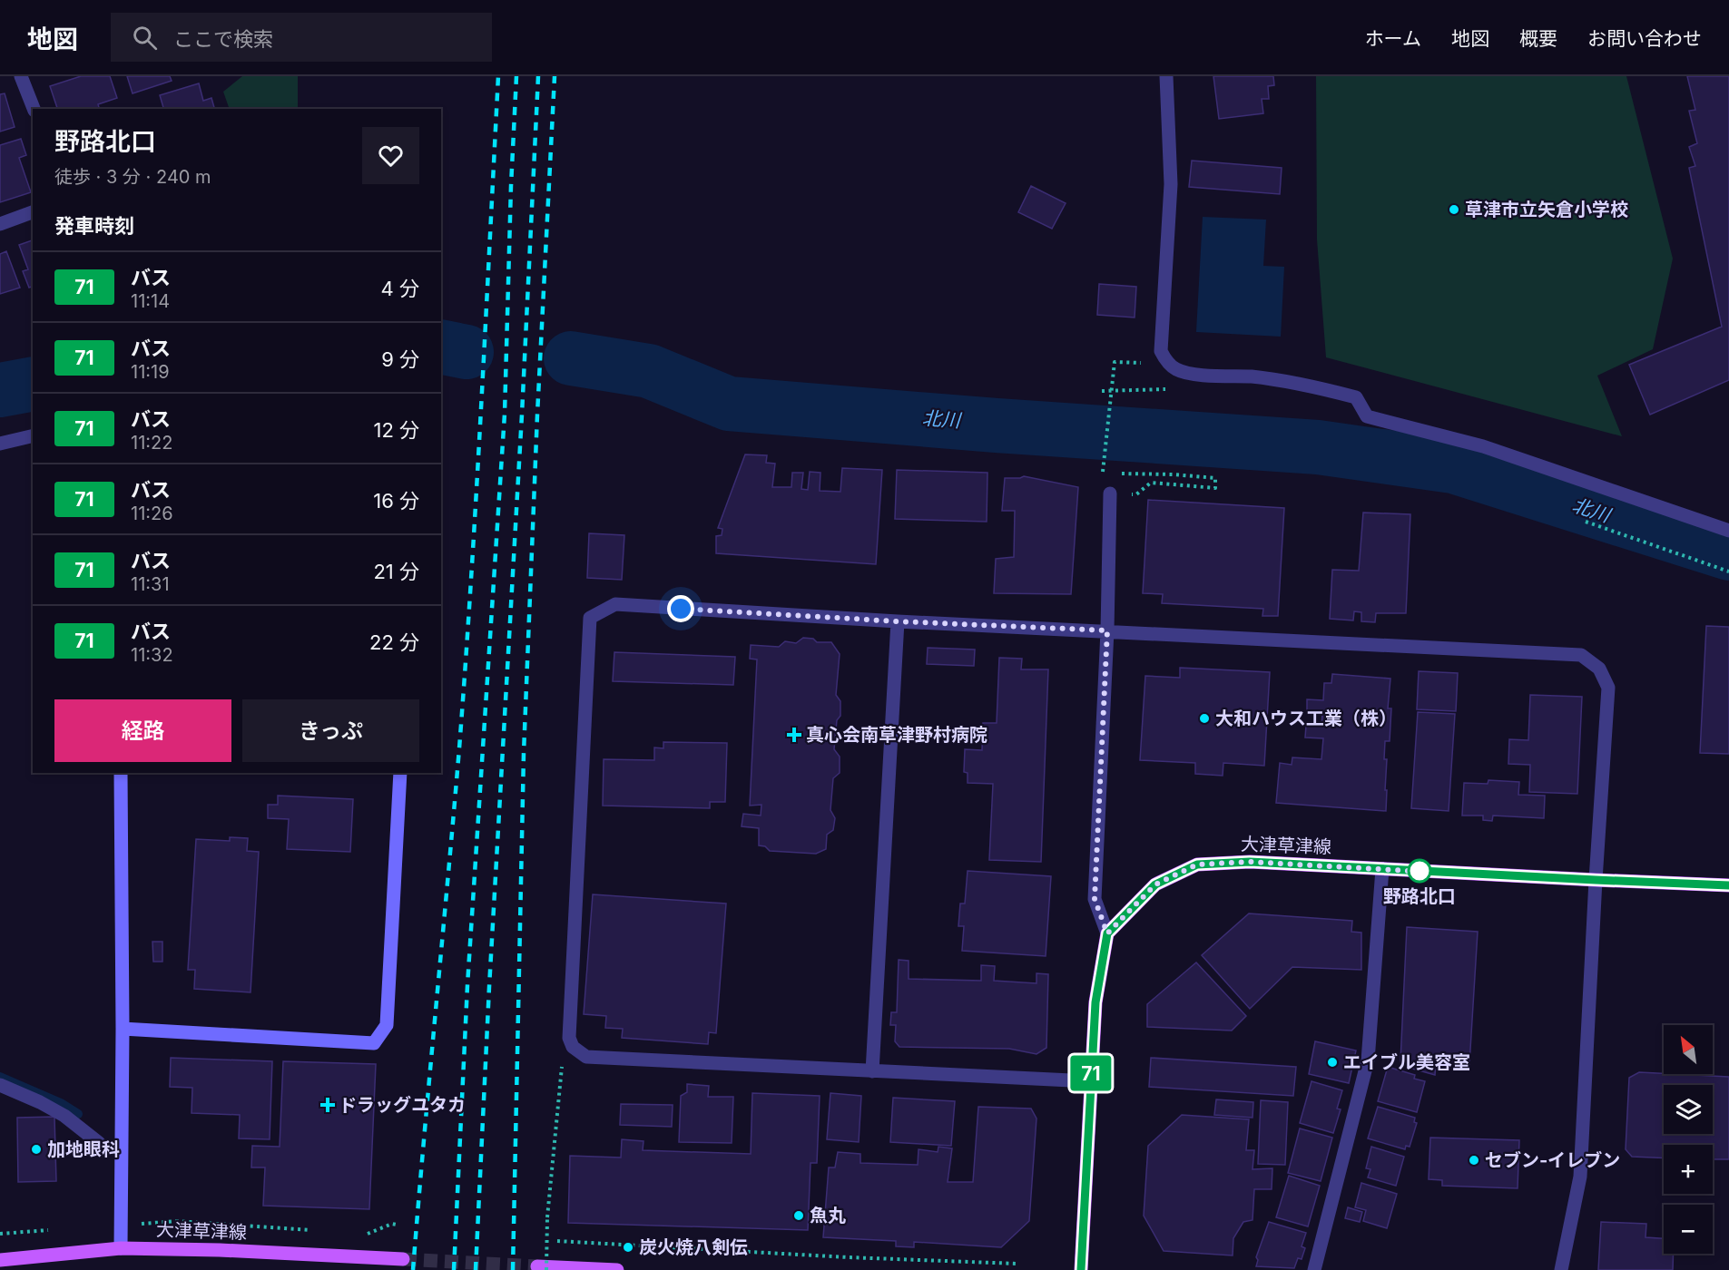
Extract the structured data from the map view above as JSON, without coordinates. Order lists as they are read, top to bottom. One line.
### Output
{"streets":{"main road":["大津草津線"]},"water":["北川"],"places":{"other":["草津市立矢倉小学校","大和ハウス工業（株）","野路北口","エイブル美容室","加地眼科","セブン-イレブン","魚丸","炭火焼八剣伝"],"health":["真心会南草津野村病院","ドラッグユタカ"]},"lines":["bus line 71"],"north":"top left","page":{"header":"地図","search":"ここで検索","nav":["ホーム","地図","概要","お問い合わせ"],"on_map":"71","heading":[["野路北口","徒歩 · 3 分 · 240 m"],"発車時刻"],"list":[{"mark":"71","name":"バス","note":"11:14","value":"4 分"},{"mark":"71","name":"バス","note":"11:19","value":"9 分"},{"mark":"71","name":"バス","note":"11:22","value":"12 分"},{"mark":"71","name":"バス","note":"11:26","value":"16 分"},{"mark":"71","name":"バス","note":"11:31","value":"21 分"},{"mark":"71","name":"バス","note":"11:32","value":"22 分"}],"buttons":["経路","きっぷ"],"map_buttons":["+","−"]}}
